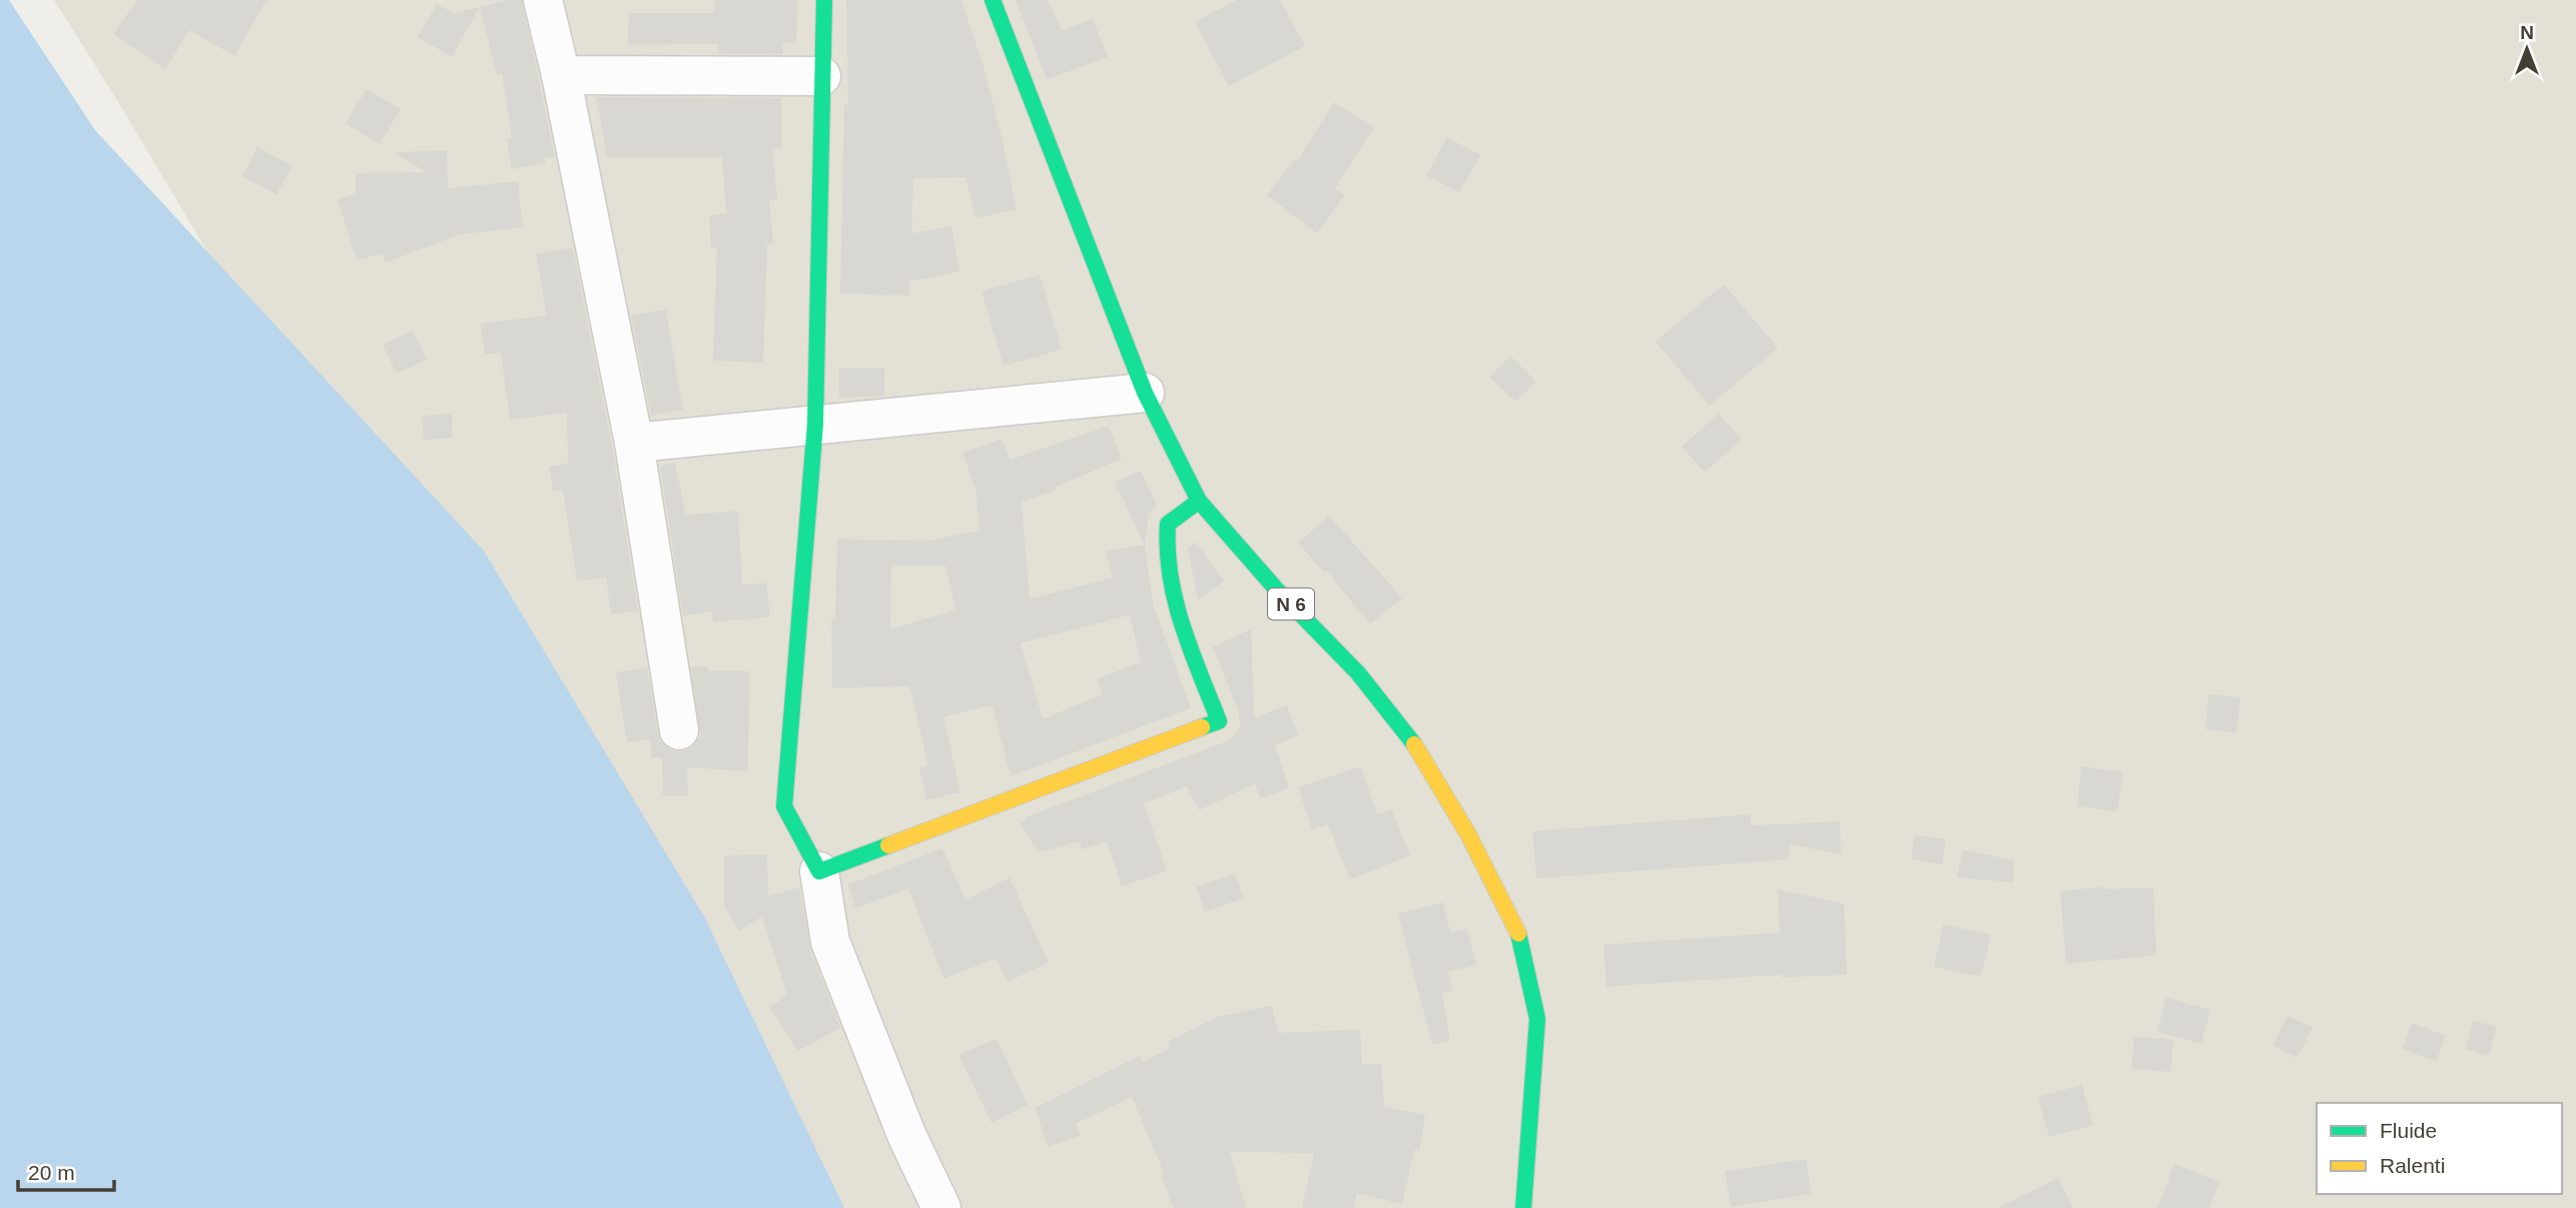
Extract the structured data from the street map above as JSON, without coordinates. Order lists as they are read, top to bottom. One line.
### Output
{"streets":{"street":["N 6"]},"legend":["Fluide","Ralenti"],"scale_bar":"20 m","north":"top"}
